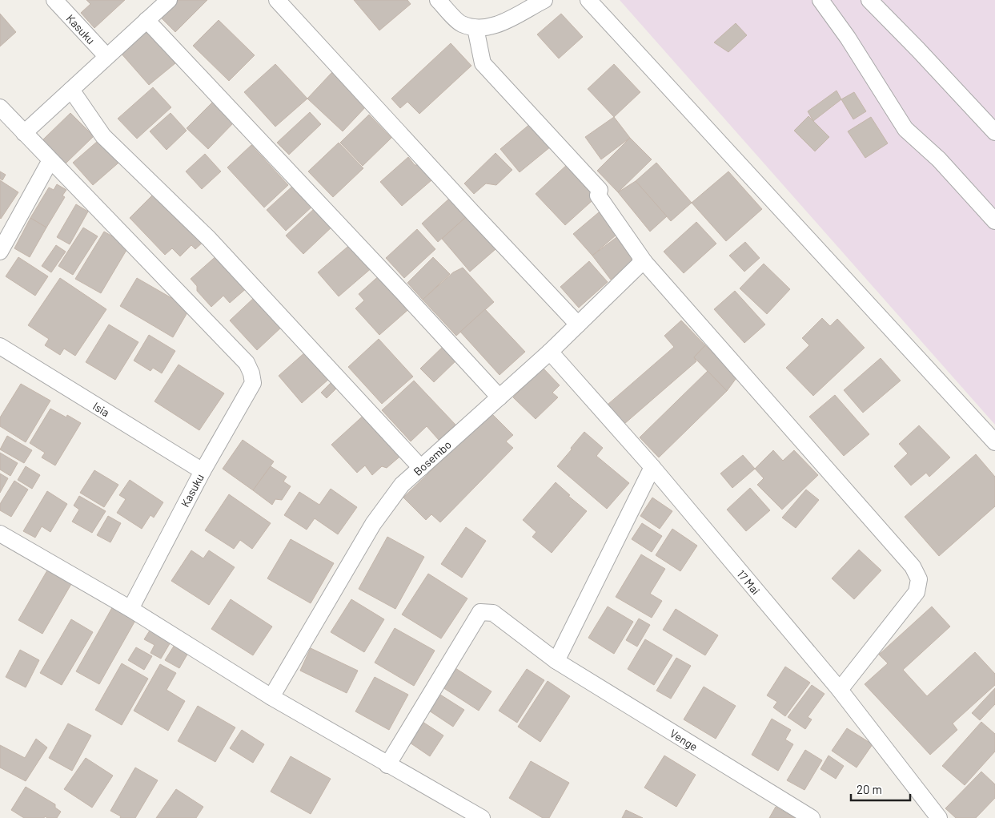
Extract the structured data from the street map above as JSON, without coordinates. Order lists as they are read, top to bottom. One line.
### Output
{"streets":{"street":["Kasuku","Isia","Bosembo","17 Mai","Venge"]},"crossings":[["Kasuku","Isia"],["Bosembo","17 Mai"]],"scale_bar":"20 m"}
